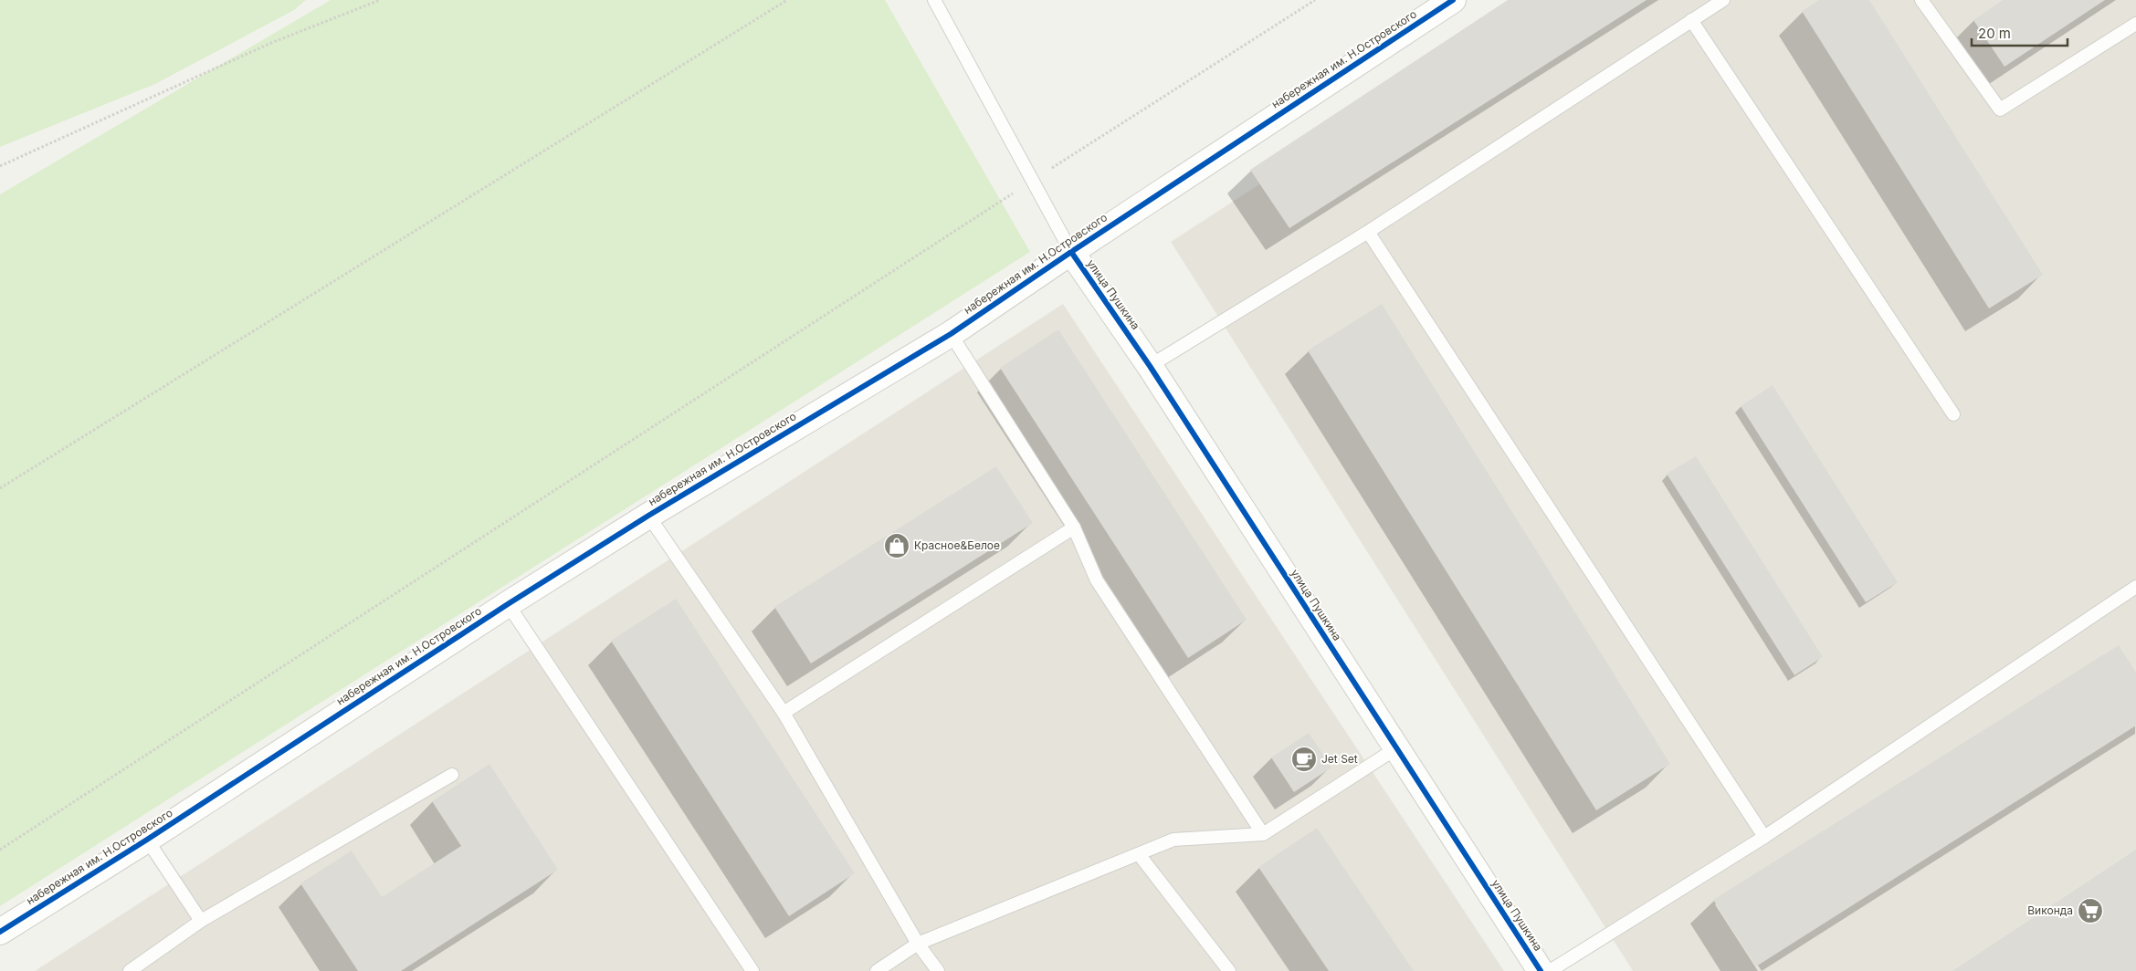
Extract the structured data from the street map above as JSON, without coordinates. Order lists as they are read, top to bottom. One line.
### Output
{"streets":{"street":["набережная им. Н.Островского","улица Пушкина"]},"crossings":[["набережная им. Н.Островского","улица Пушкина"]],"places":{"shop":["Красное&Белое"],"cafe":["Jet Set"],"supermarket":["Виконда"]},"scale_bar":"20 m"}
